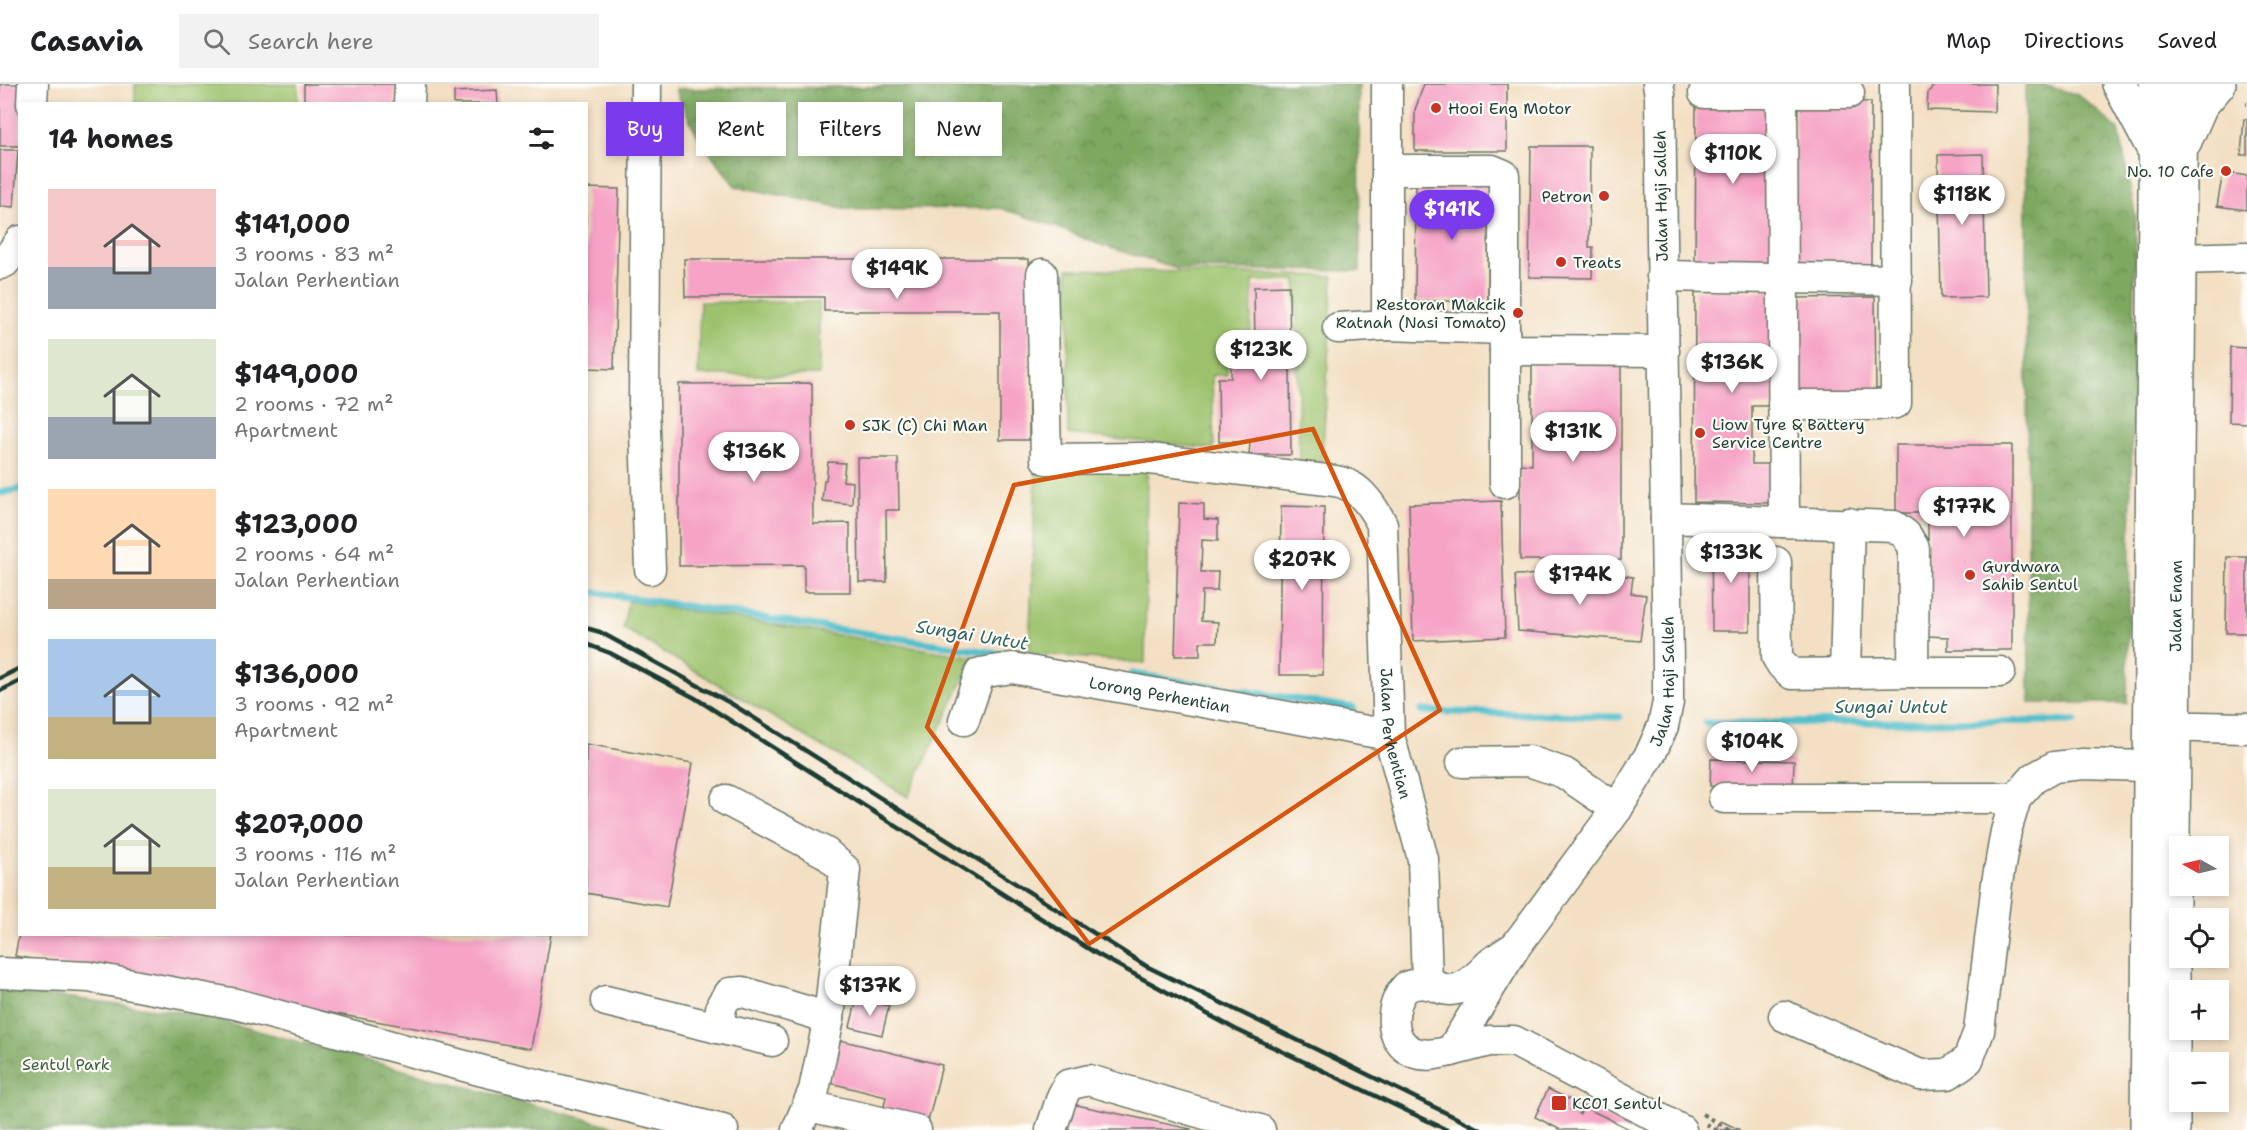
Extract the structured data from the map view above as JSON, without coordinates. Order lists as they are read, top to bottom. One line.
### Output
{"streets":{"main road":["Jalan Enam"],"street":["Jalan Haji Salleh","Lorong Perhentian","Jalan Perhentian"]},"crossings":[["Jalan Haji Salleh","Jalan Perhentian"],["Lorong Perhentian","Jalan Perhentian"]],"water":["Sungai Untut"],"parks":["Sentul Park"],"places":{"other":["Hooi Eng Motor","No. 10 Cafe","Petron","Treats","Restoran Makcik Ratnah (Nasi Tomato)","SJK (C) Chi Man","Liow Tyre & Battery Service Centre","Gurdwara Sahib Sentul"],"transit":["KC01 Sentul"]},"north":"left","page":{"header":"Casavia","search":"Search here","nav":["Map","Directions","Saved"],"chip":["Buy","Rent","Filters","New"],"heading":"14 homes","price":["$110K","$118K","$141K","$149K","$123K","$136K","$131K","$136K","$177K","$133K","$207K","$174K","$104K","$137K"],"list":[{"name":"$141,000","note":"3 rooms · 83 m² · Jalan Perhentian"},{"name":"$149,000","note":"2 rooms · 72 m² · Apartment"},{"name":"$123,000","note":"2 rooms · 64 m² · Jalan Perhentian"},{"name":"$136,000","note":"3 rooms · 92 m² · Apartment"},{"name":"$207,000","note":"3 rooms · 116 m² · Jalan Perhentian"}],"map_buttons":["+","−"]}}
